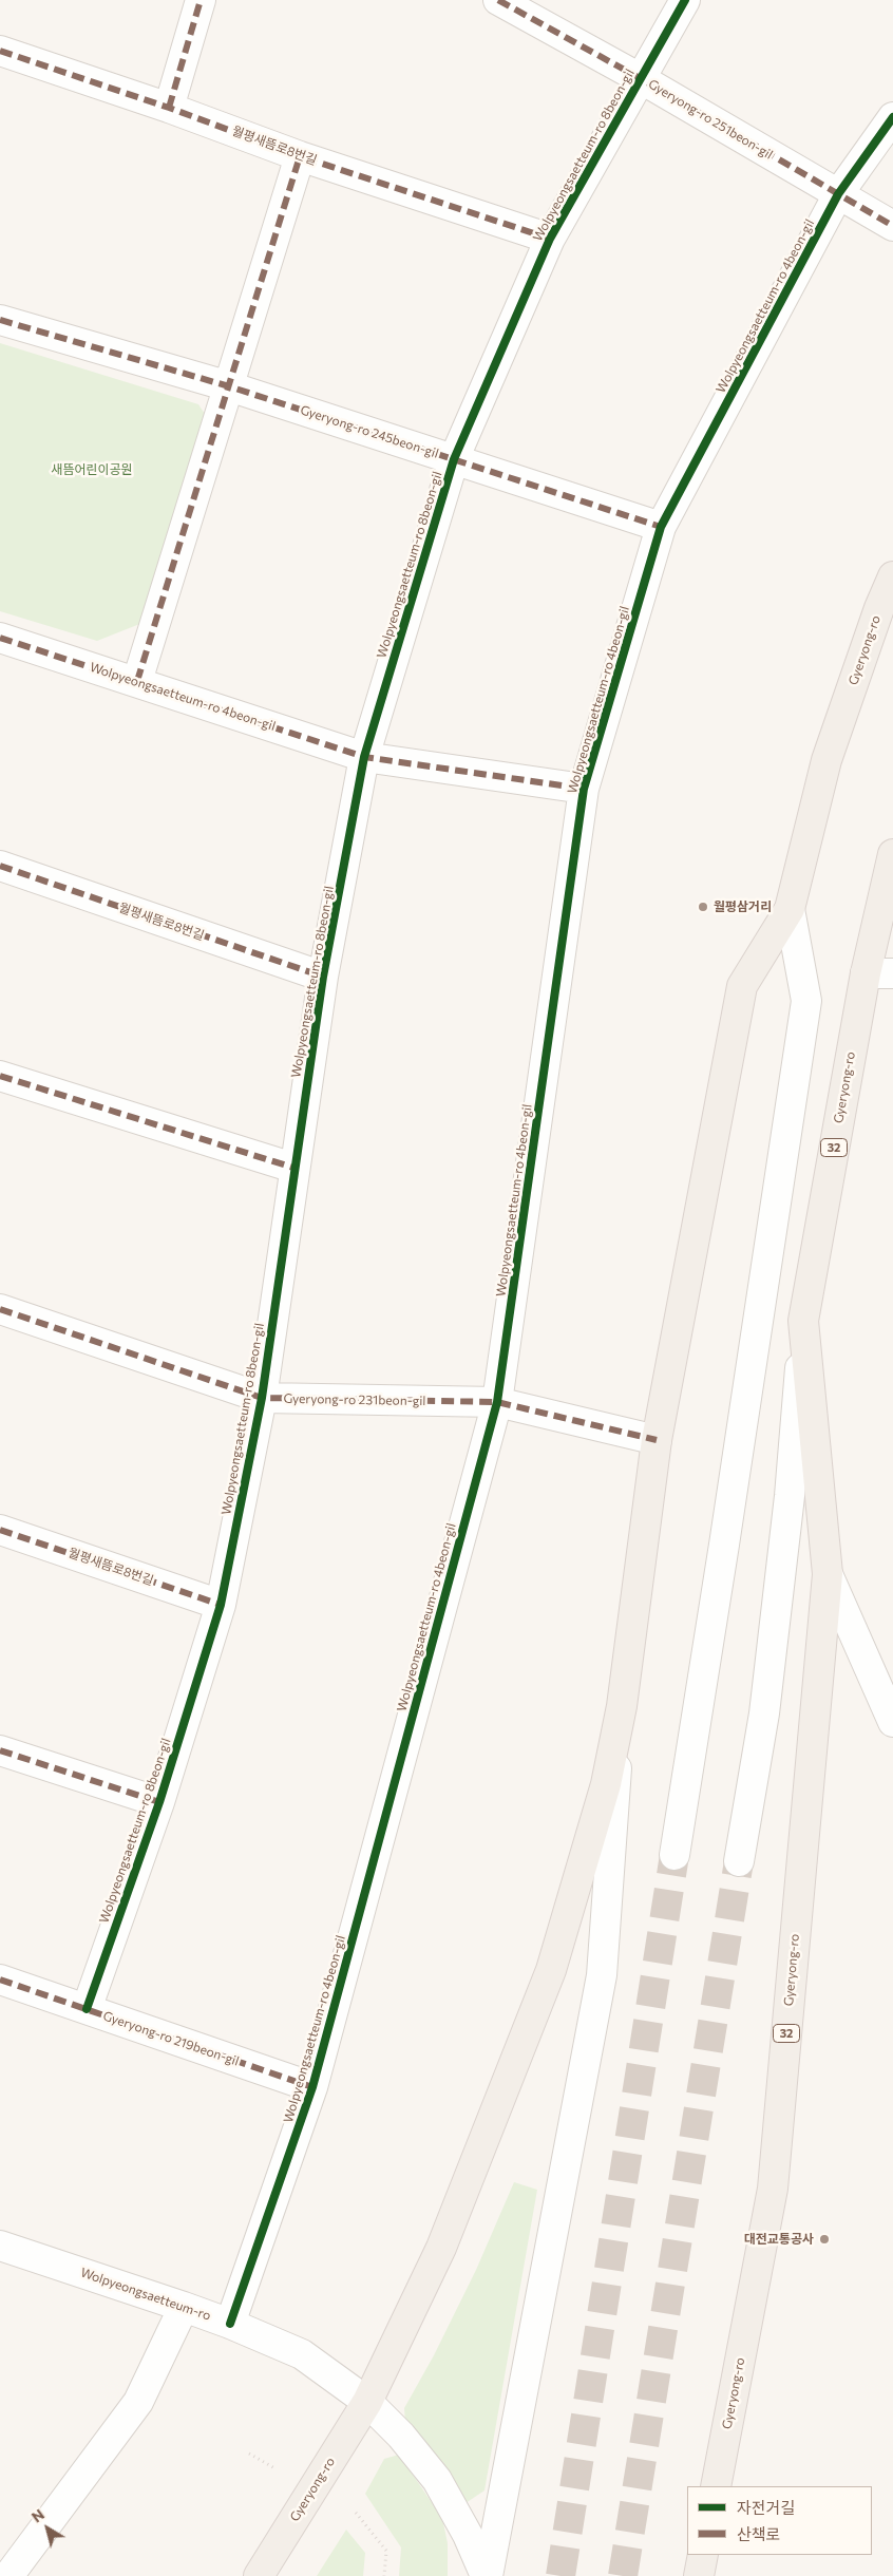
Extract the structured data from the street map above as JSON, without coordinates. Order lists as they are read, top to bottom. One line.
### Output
{"streets":{"main road":["Gyeryong-ro","32"],"street":["Gyeryong-ro 251beon-gil","월평새뜸로8번길","Wolpyeongsaetteum-ro 8beon-gil","Wolpyeongsaetteum-ro 4beon-gil","Gyeryong-ro 245beon-gil","Gyeryong-ro 231beon-gil","Gyeryong-ro 219beon-gil","Wolpyeongsaetteum-ro"]},"crossings":[["Gyeryong-ro 251beon-gil","Wolpyeongsaetteum-ro 8beon-gil"],["Gyeryong-ro 251beon-gil","Wolpyeongsaetteum-ro 4beon-gil"],["월평새뜸로8번길","Wolpyeongsaetteum-ro 8beon-gil"],["Wolpyeongsaetteum-ro 8beon-gil","Wolpyeongsaetteum-ro 4beon-gil"],["Wolpyeongsaetteum-ro 8beon-gil","Gyeryong-ro 245beon-gil"],["Wolpyeongsaetteum-ro 8beon-gil","Gyeryong-ro 231beon-gil"],["Wolpyeongsaetteum-ro 8beon-gil","Gyeryong-ro 219beon-gil"],["Wolpyeongsaetteum-ro 4beon-gil","Gyeryong-ro 245beon-gil"],["Wolpyeongsaetteum-ro 4beon-gil","Gyeryong-ro 231beon-gil"],["Wolpyeongsaetteum-ro 4beon-gil","Gyeryong-ro 219beon-gil"],["Wolpyeongsaetteum-ro 4beon-gil","Wolpyeongsaetteum-ro"],["Gyeryong-ro","32"],["Gyeryong-ro","Gyeryong-ro 231beon-gil"],["Gyeryong-ro","Wolpyeongsaetteum-ro"]],"parks":["새뜸어린이공원"],"places":["월평삼거리","대전교통공사"],"legend":["자전거길","산책로"],"north":"top left"}
